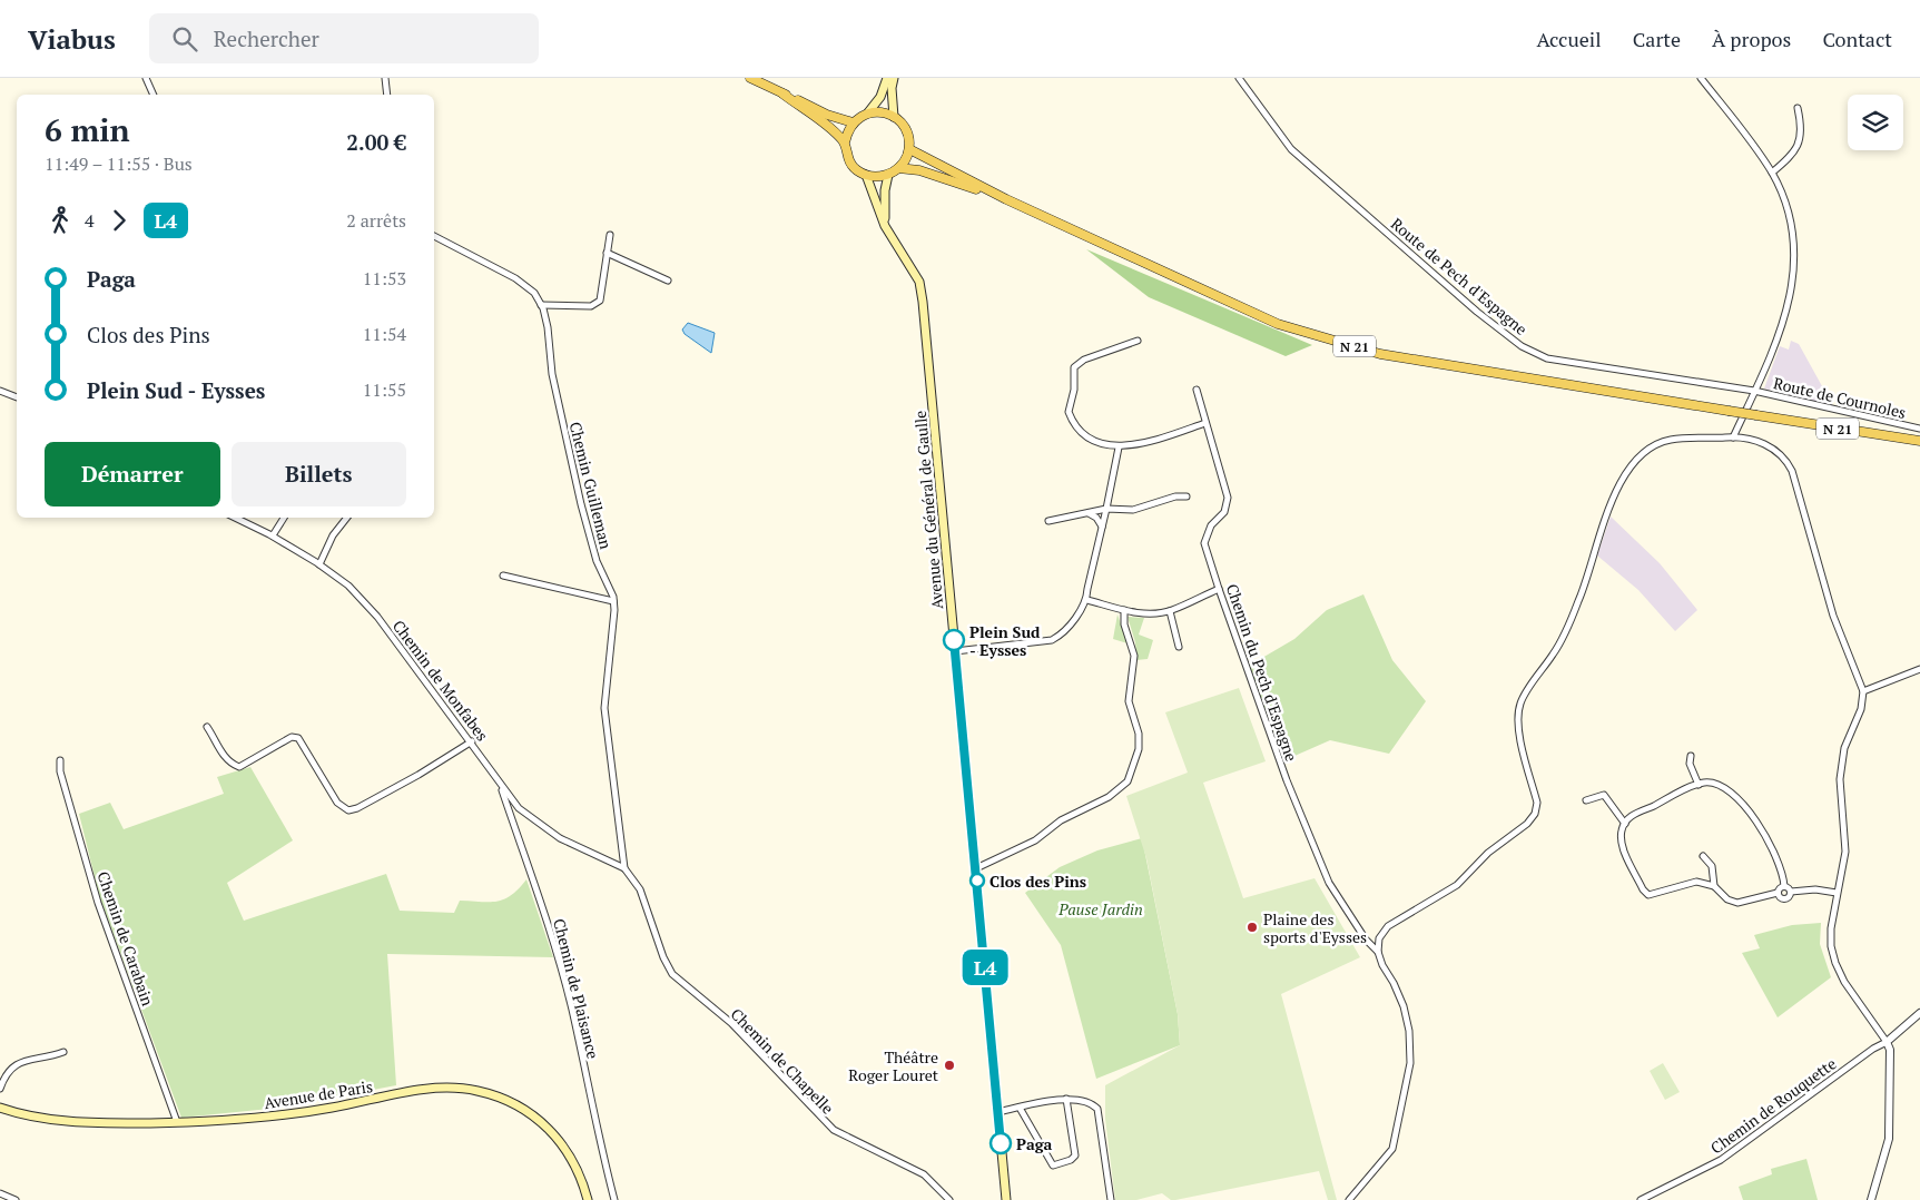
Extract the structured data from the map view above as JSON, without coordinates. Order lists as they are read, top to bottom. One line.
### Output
{"streets":{"main road":["N 21","Avenue du Général de Gaulle","Avenue de Paris"],"street":["Route de Pech d'Espagne","Route de Cournoles","Chemin Guilleman","Chemin du Pech d'Espagne","Chemin de Monfabes","Chemin de Carabain","Chemin de Plaisance","Chemin de Chapelle","Chemin de Rouquette"]},"crossings":[["Route de Pech d'Espagne","Route de Cournoles"],["N 21","Avenue du Général de Gaulle"],["Chemin Guilleman","Chemin de Monfabes"],["Chemin Guilleman","Chemin de Chapelle"],["Chemin de Monfabes","Chemin de Plaisance"],["Chemin de Monfabes","Chemin de Chapelle"],["Chemin de Carabain","Avenue de Paris"]],"parks":["Pause Jardin"],"places":["Plein Sud - Eysses","Clos des Pins","Plaine des sports d'Eysses","Théâtre Roger Louret","Paga"],"lines":["bus line L4"],"page":{"header":"Viabus","search":"Rechercher","nav":["Accueil","Carte","À propos","Contact"],"on_map":"L4","heading":["6 min","11:49 – 11:55 · Bus","2.00 €"],"legs":["4","L4","2 arrêts"],"list":[{"name":"Paga","value":"11:53"},{"name":"Clos des Pins","value":"11:54"},{"name":"Plein Sud - Eysses","value":"11:55"}],"buttons":["Démarrer","Billets"]}}
